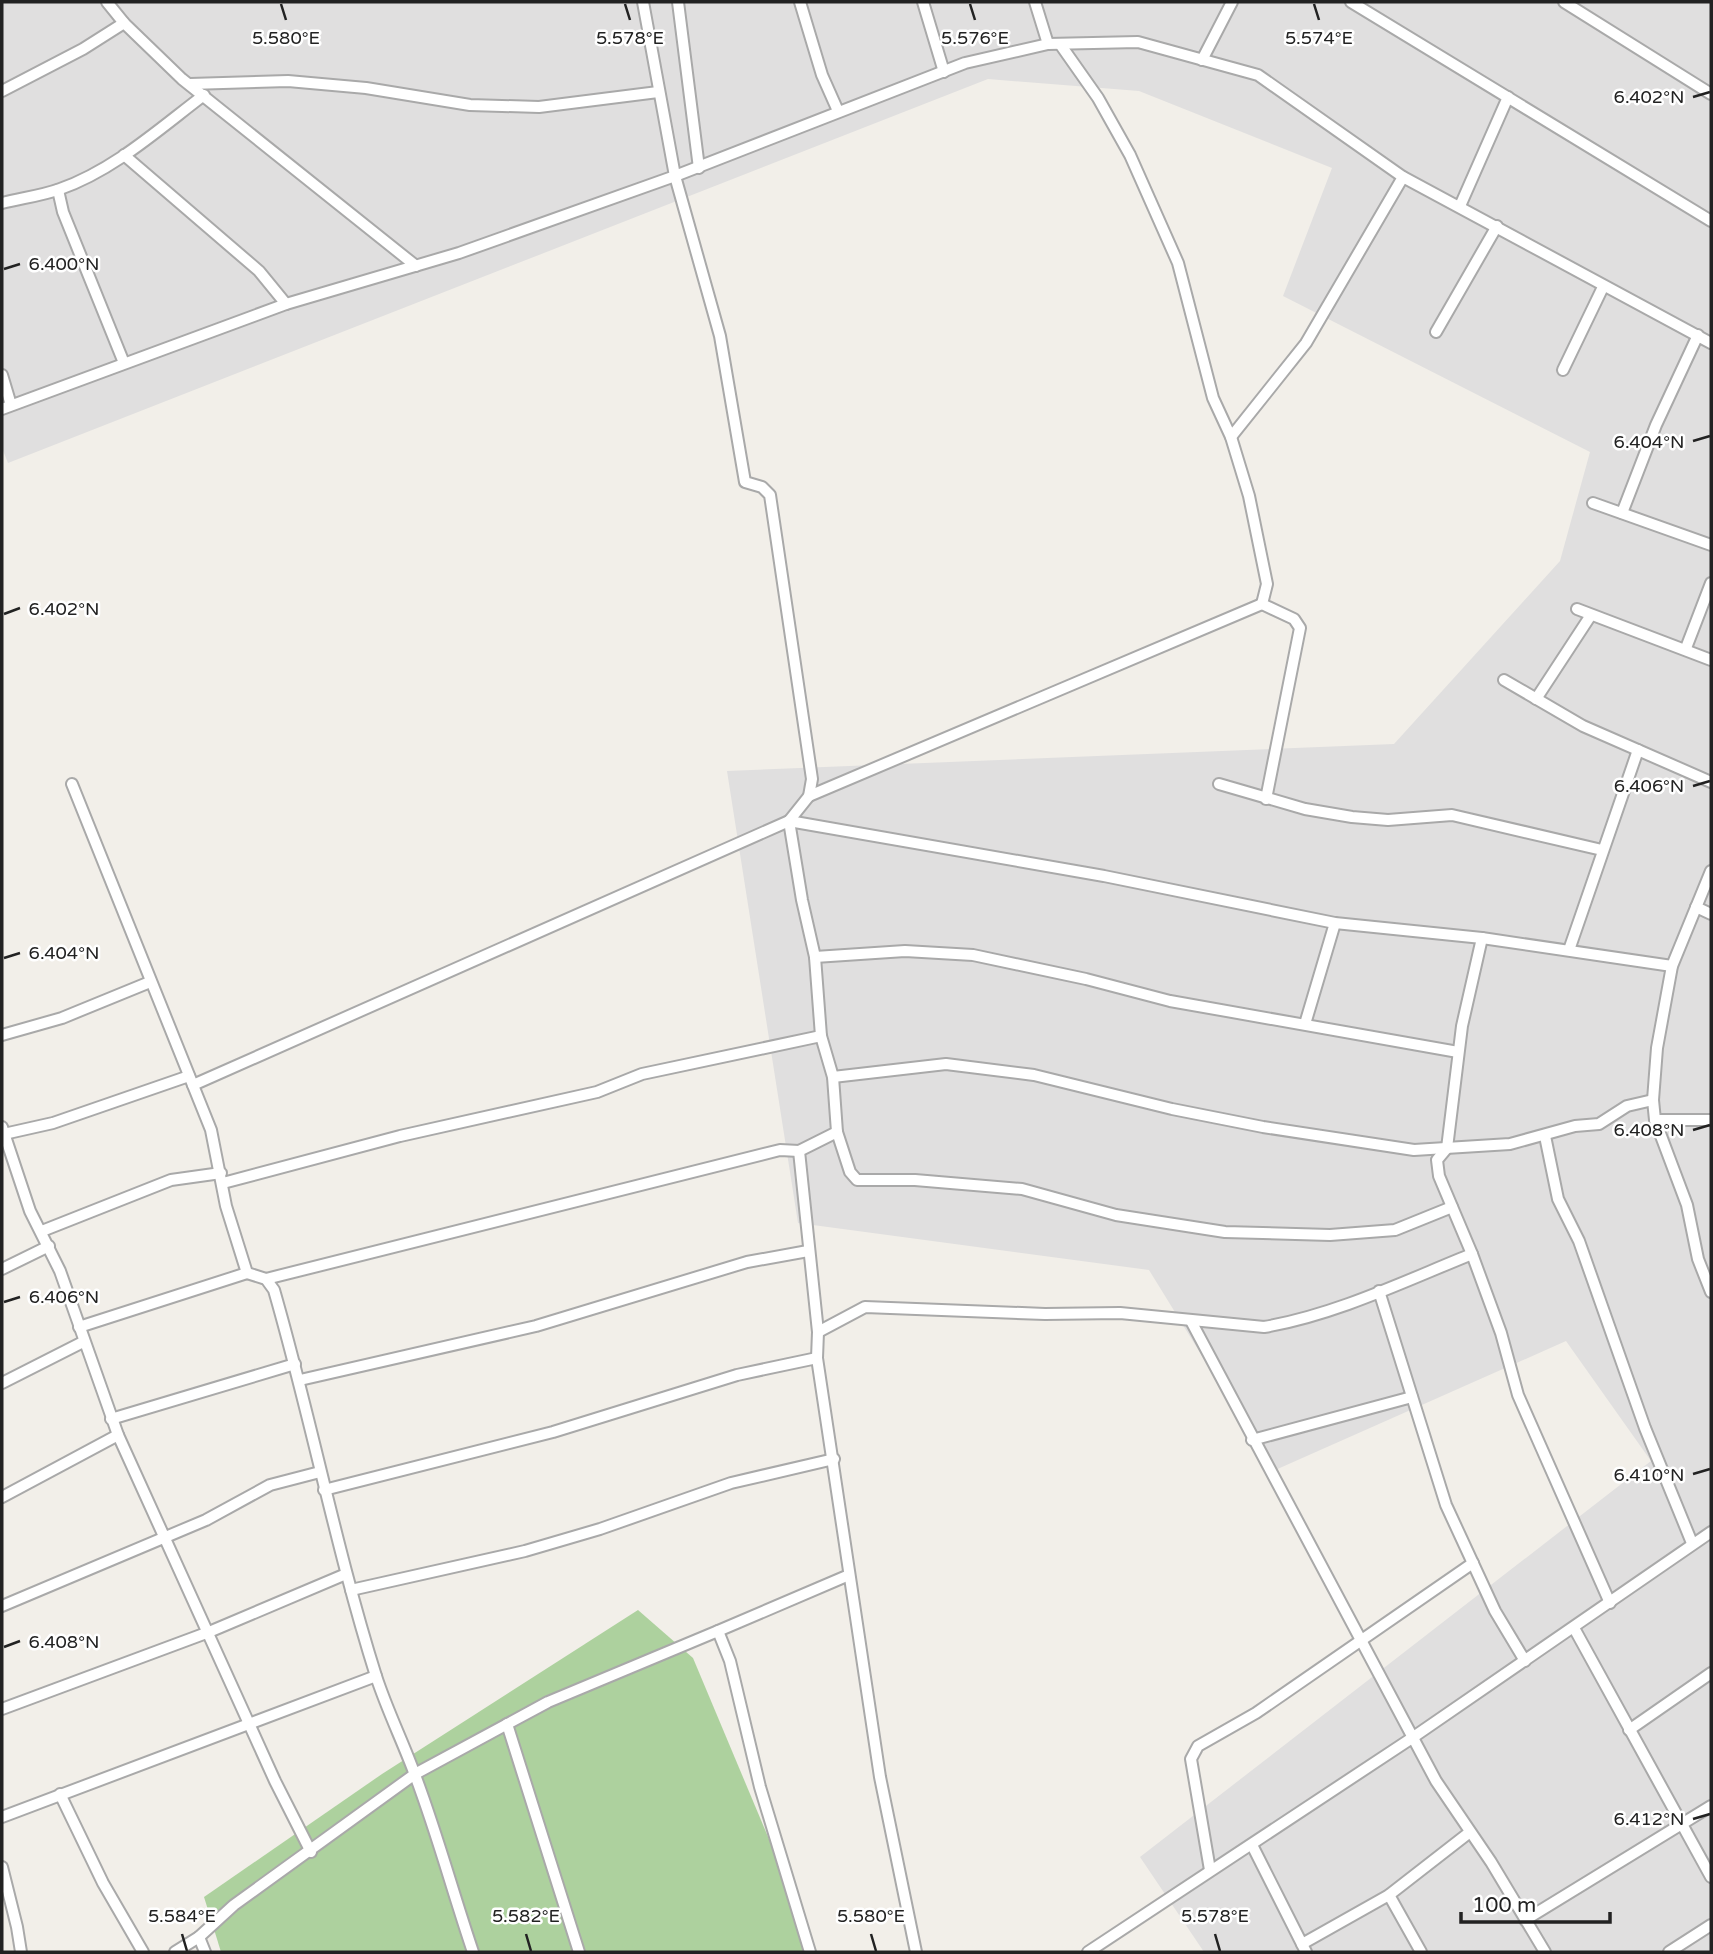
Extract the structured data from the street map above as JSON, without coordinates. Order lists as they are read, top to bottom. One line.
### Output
{"scale_bar":"100 m","coordinates":["5.580°E","5.578°E","5.576°E","5.574°E","6.402°N","6.400°N","6.404°N","6.406°N","6.408°N","6.410°N","6.412°N","5.584°E","5.582°E"]}
